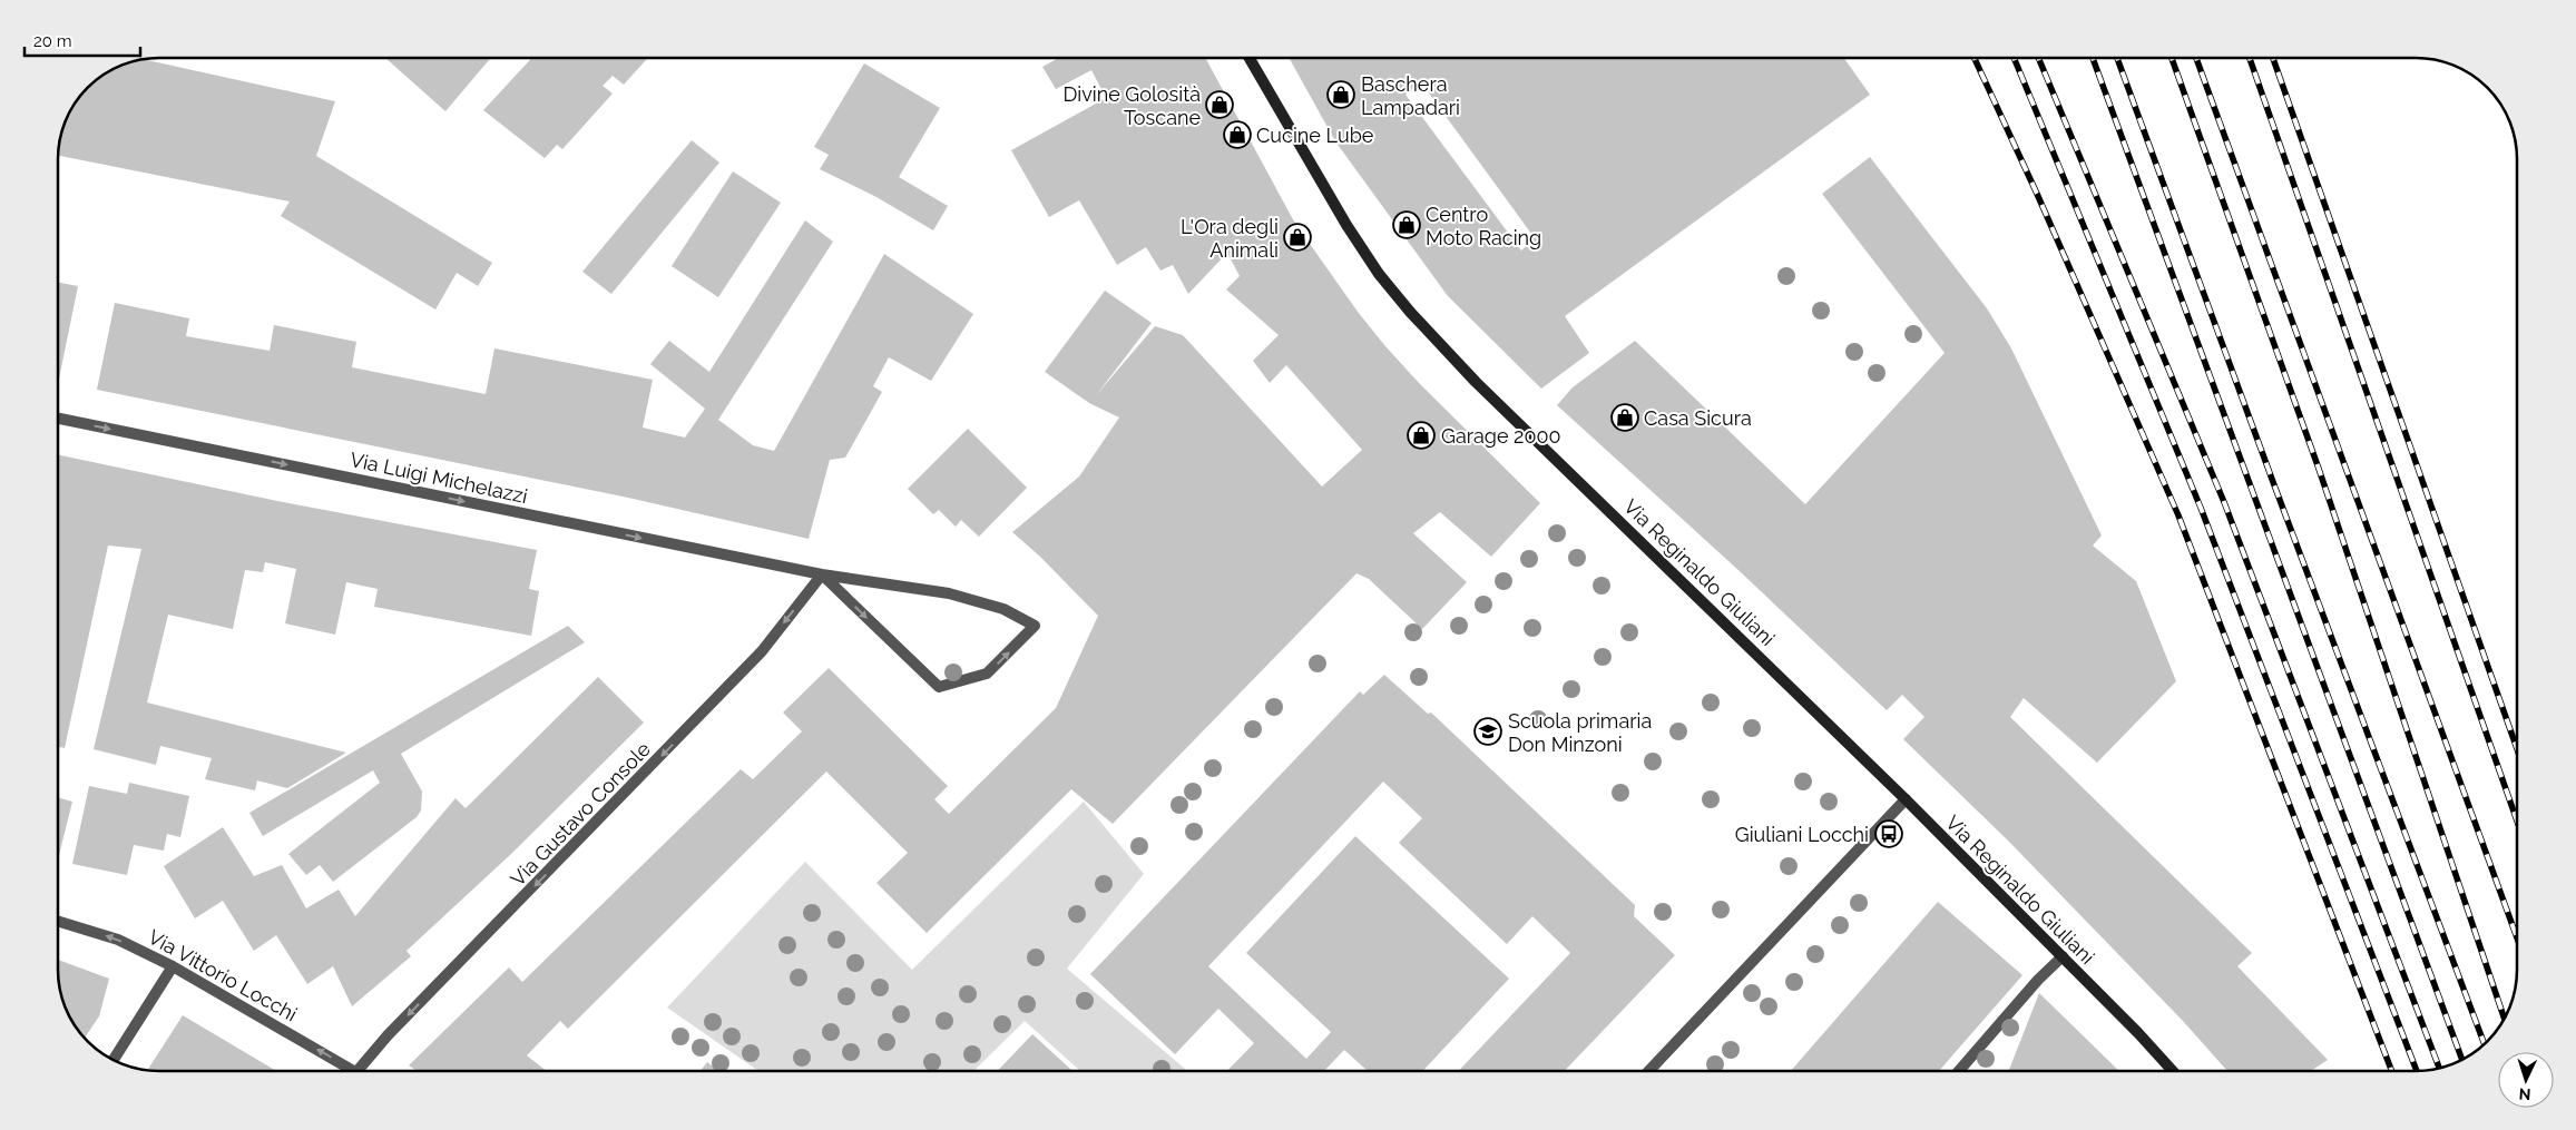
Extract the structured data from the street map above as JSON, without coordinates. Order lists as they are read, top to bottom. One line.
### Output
{"streets":{"main road":["Via Reginaldo Giuliani"],"street":["Via Luigi Michelazzi","Via Gustavo Console","Via Vittorio Locchi"]},"crossings":[["Via Luigi Michelazzi","Via Gustavo Console"]],"one_way":["Via Gustavo Console","Via Vittorio Locchi"],"places":{"shop":["Baschera Lampadari","Divine Golosità Toscane","Cucine Lube","Centro Moto Racing","L'Ora degli Animali","Casa Sicura","Garage 2000"],"school or university":["Scuola primaria Don Minzoni"],"bus stop":["Giuliani Locchi"]},"scale_bar":"20 m","north":"bottom"}
